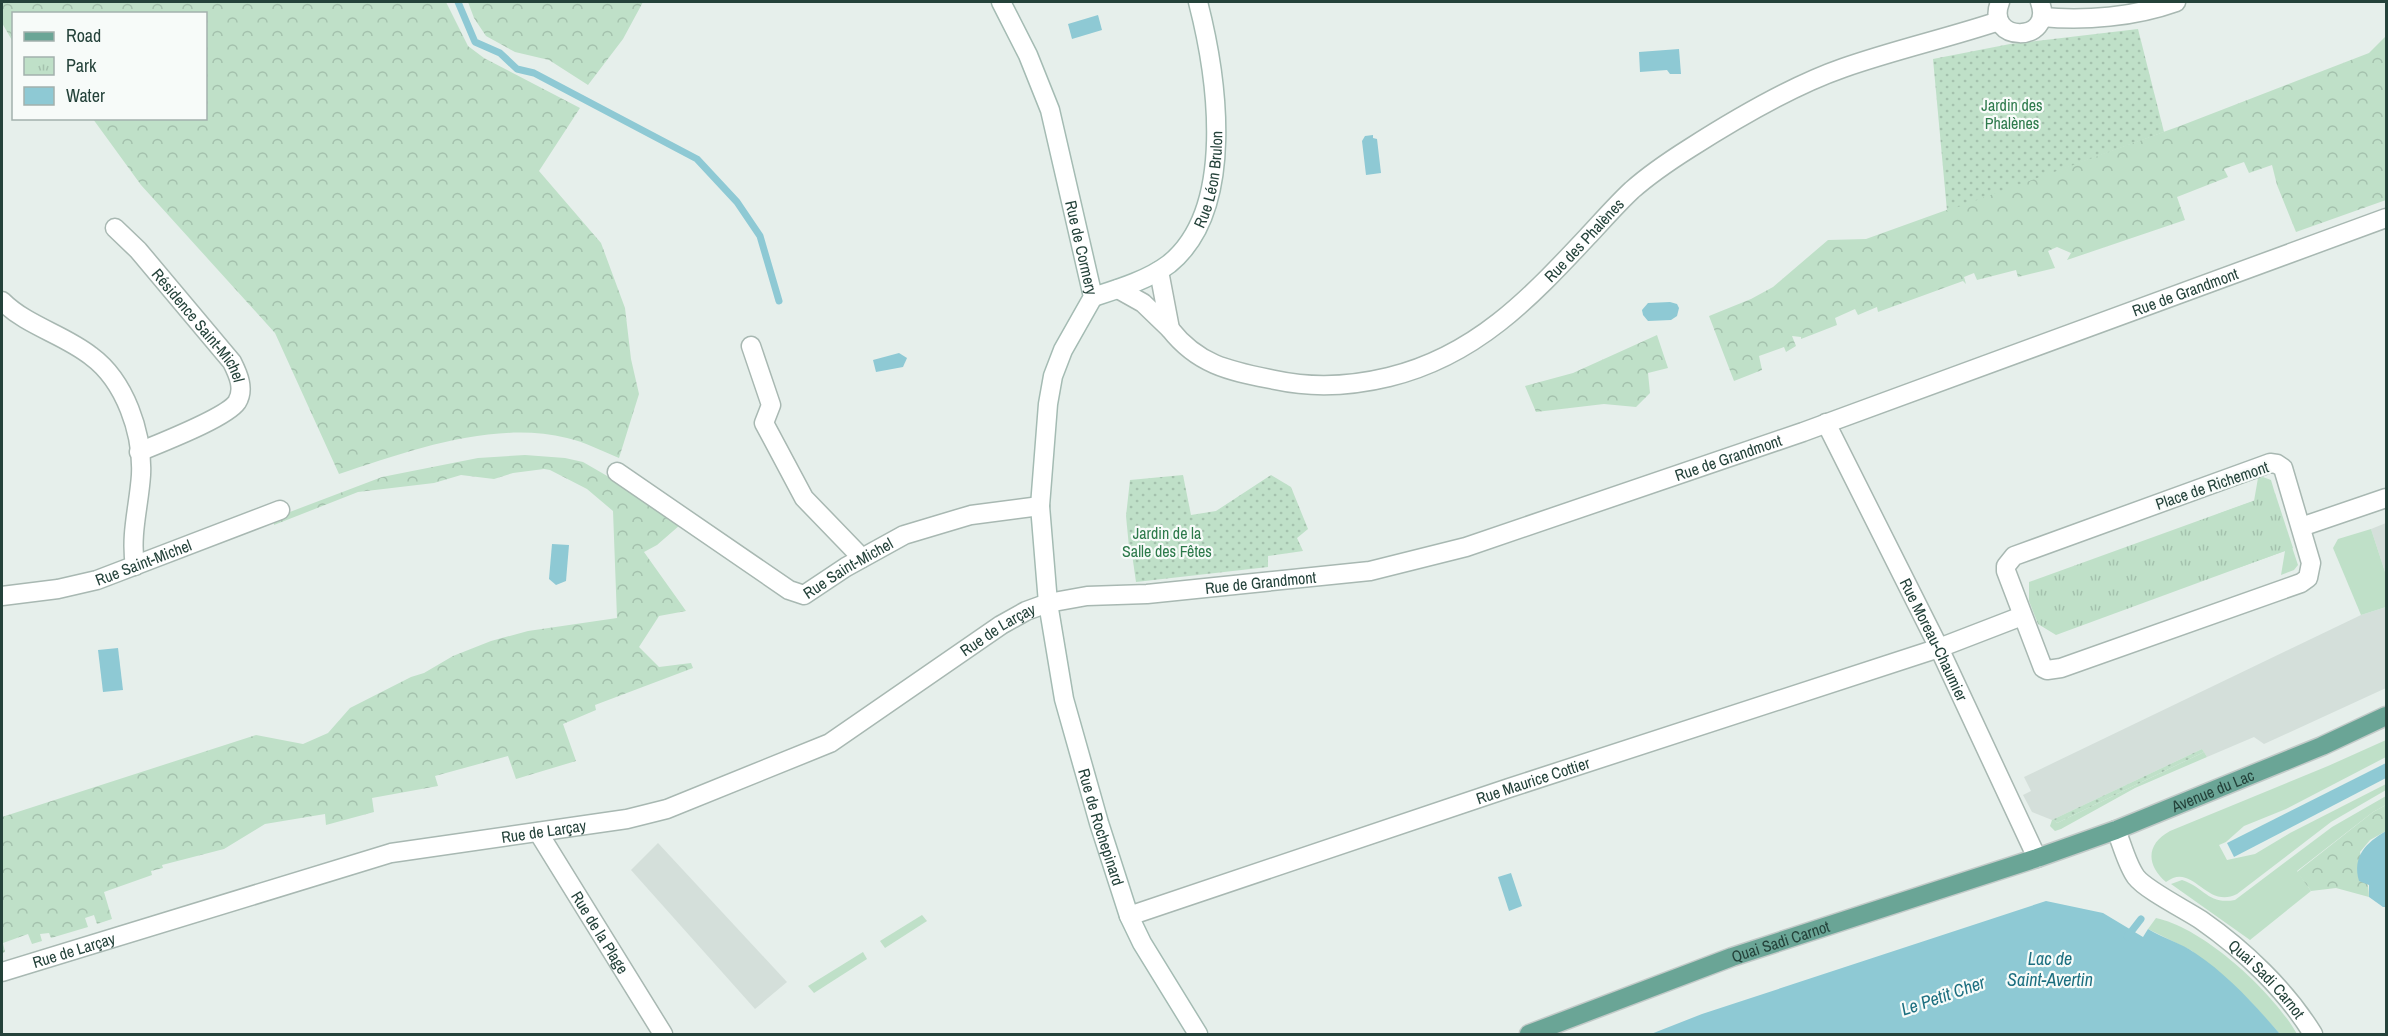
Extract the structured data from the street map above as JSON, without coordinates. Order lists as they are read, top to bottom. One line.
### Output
{"streets":{"main road":["Avenue du Lac","Quai Sadi Carnot"],"street":["Rue Léon Brulon","Rue des Phalènes","Rue de Cormery","Rue de Grandmont","Résidence Saint-Michel","Place de Richemont","Rue Saint-Michel","Rue de Larçay","Rue Moreau-Chaumier","Rue Maurice Cottier","Rue de Rochepinard","Rue de la Plage"]},"crossings":[["Rue Léon Brulon","Rue des Phalènes"],["Rue Léon Brulon","Rue de Cormery"],["Rue de Cormery","Rue de Grandmont"],["Rue de Cormery","Rue Saint-Michel"],["Rue de Cormery","Rue de Larçay"],["Rue de Cormery","Rue de Rochepinard"],["Rue de Grandmont","Rue de Larçay"],["Rue de Grandmont","Rue Moreau-Chaumier"],["Rue de Grandmont","Rue de Rochepinard"],["Rue de Larçay","Rue de Rochepinard"],["Rue de Larçay","Rue de la Plage"],["Rue Moreau-Chaumier","Rue Maurice Cottier"],["Rue Moreau-Chaumier","Avenue du Lac"],["Rue Moreau-Chaumier","Quai Sadi Carnot"],["Rue Maurice Cottier","Rue de Rochepinard"],["Avenue du Lac","Quai Sadi Carnot"]],"water":["Lac de Saint-Avertin","Le Petit Cher"],"parks":["Jardin des Phalènes","Jardin de la Salle des Fêtes"],"legend":["Road","Park","Water"]}
